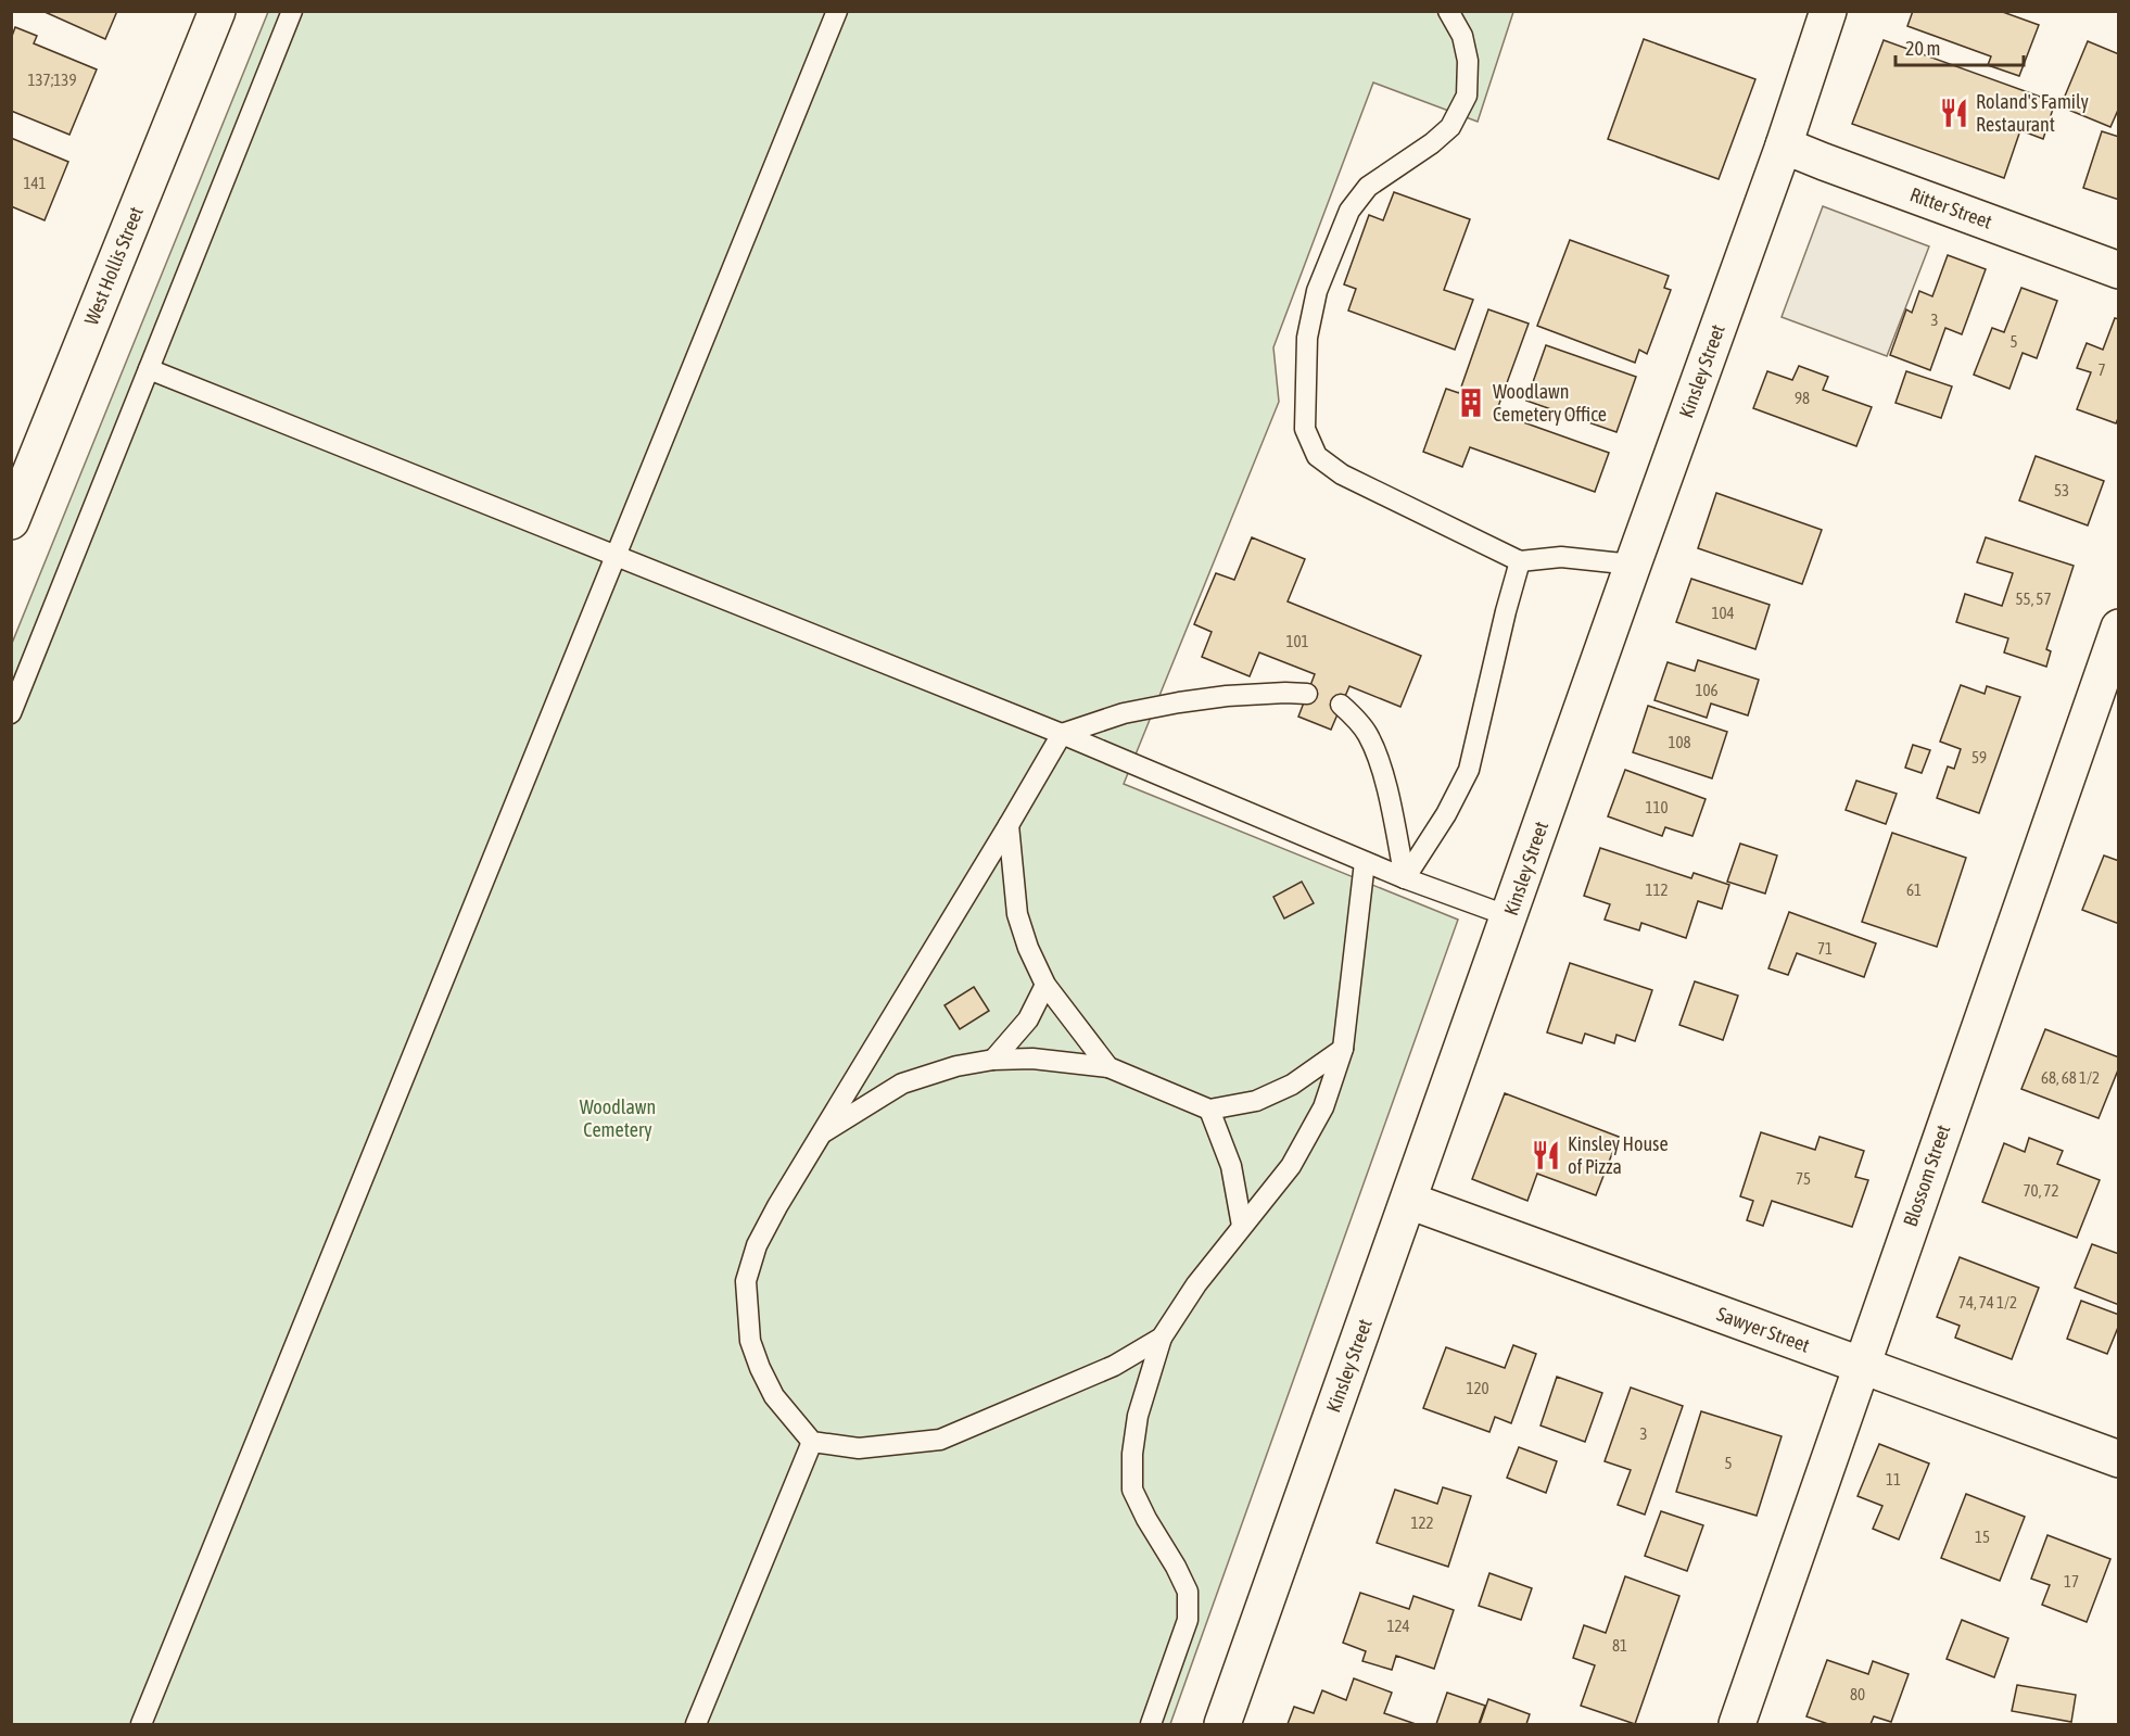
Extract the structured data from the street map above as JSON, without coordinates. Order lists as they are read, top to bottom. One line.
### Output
{"streets":{"main road":["Ritter Street","West Hollis Street","Kinsley Street","Blossom Street","Sawyer Street"]},"crossings":[["Ritter Street","Kinsley Street"],["Kinsley Street","Sawyer Street"],["Blossom Street","Sawyer Street"]],"parks":["Woodlawn Cemetery"],"places":{"restaurant":["Roland's Family Restaurant","Kinsley House of Pizza"],"building":["Woodlawn Cemetery Office"]},"house_numbers":["137;139","141","3","5","7","98","53","55, 57","104","101","106","108","59","110","112","61","71","68, 68 1/2","75","70, 72","74, 74 1/2","120","3","5","11","122","15","17","124","81","80"],"scale_bar":"20 m"}
